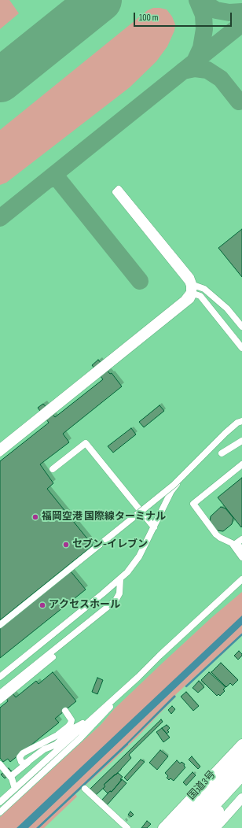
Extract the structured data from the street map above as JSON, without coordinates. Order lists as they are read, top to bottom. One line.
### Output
{"streets":{"highway":["国道3号"]},"places":["福岡空港 国際線ターミナル","セブン-イレブン","アクセスホール"],"scale_bar":"100 m"}
